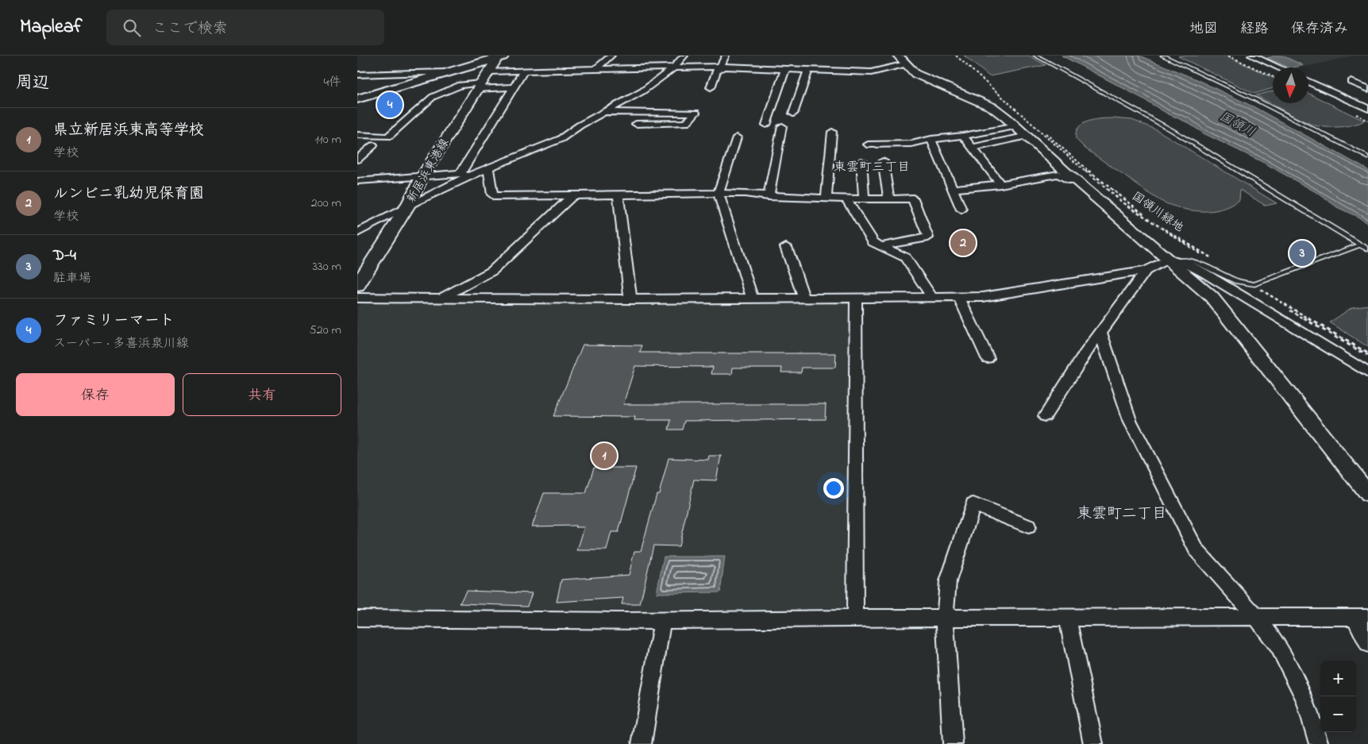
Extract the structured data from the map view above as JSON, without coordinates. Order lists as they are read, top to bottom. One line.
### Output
{"streets":{"main road":["新居浜東港線"],"path":["国領川緑地"]},"districts":["東雲町三丁目","東雲町二丁目"],"water":["国領川"],"north":"bottom","page":{"header":"Mapleaf","search":"ここで検索","nav":["地図","経路","保存済み"],"heading":["周辺","4件"],"pins":["4","2","3","1"],"list":[{"mark":"1","name":"県立新居浜東高等学校","note":"学校","value":"110 m"},{"mark":"2","name":"ルンビニ乳幼児保育園","note":"学校","value":"200 m"},{"mark":"3","name":"D-4","note":"駐車場","value":"330 m"},{"mark":"4","name":"ファミリーマート","note":"スーパー · 多喜浜泉川線","value":"520 m"}],"buttons":["保存","共有"],"map_buttons":["+","−"]}}
